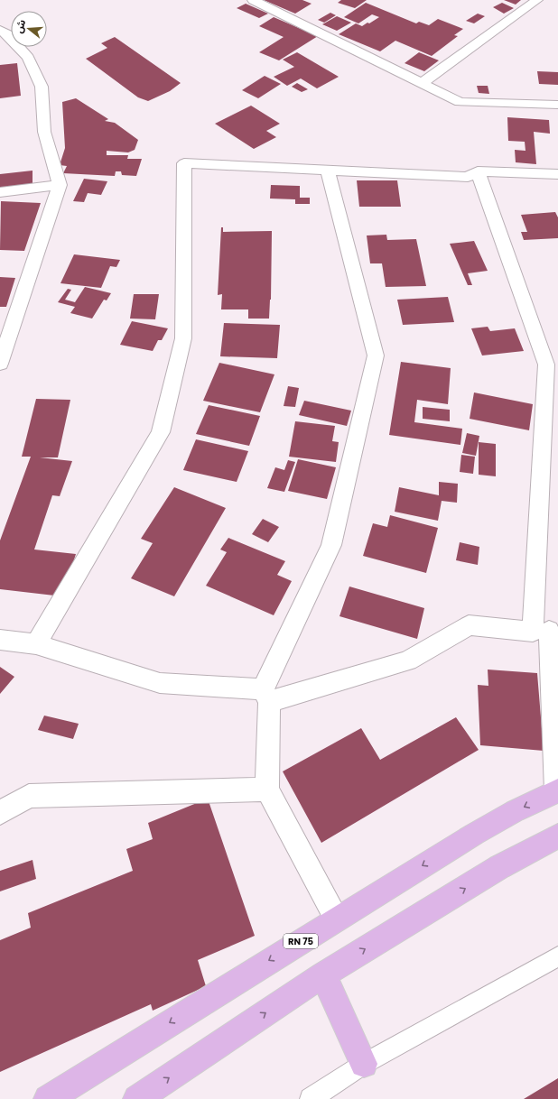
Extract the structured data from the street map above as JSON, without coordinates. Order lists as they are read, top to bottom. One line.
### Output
{"streets":{"main road":["RN 75"]},"north":"left"}
